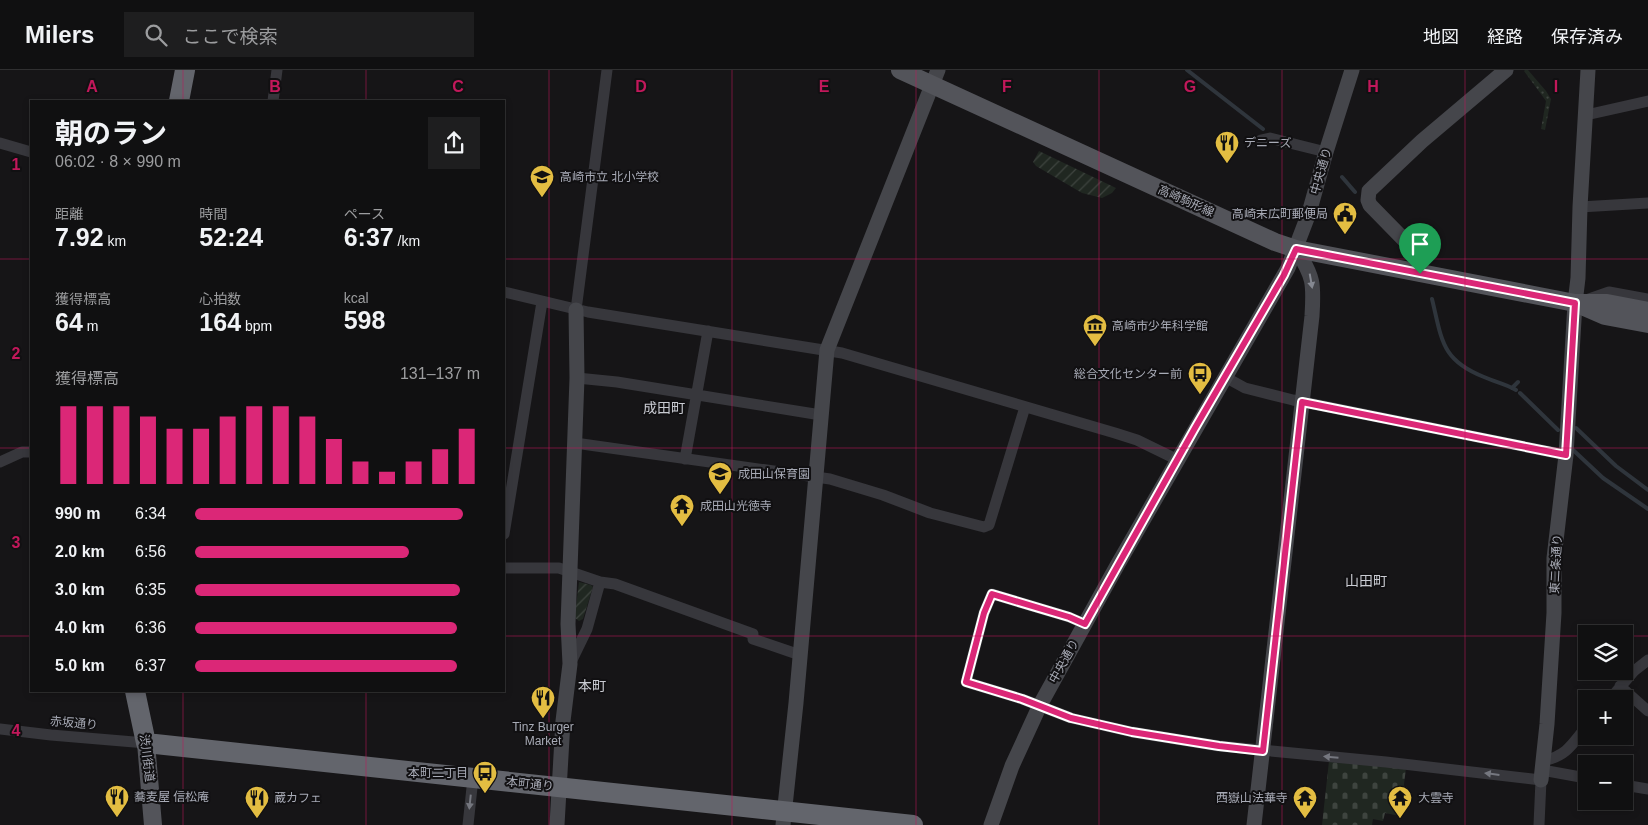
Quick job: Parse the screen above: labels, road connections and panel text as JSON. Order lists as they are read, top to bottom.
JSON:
{
  "streets": {
    "highway": ["渋川街道", "本町通り"],
    "main road": ["高崎駒形線"],
    "street": ["中央通り", "東二条通り", "赤坂通り"]
  },
  "crossings": [
    ["中央通り", "高崎駒形線"],
    ["高崎駒形線", "東二条通り"],
    ["赤坂通り", "渋川街道"],
    ["赤坂通り", "本町通り"],
    ["渋川街道", "本町通り"]
  ],
  "districts": ["成田町", "山田町", "本町"],
  "places": {
    "restaurant": [
      "デニーズ",
      "Tinz Burger Market",
      "蕎麦屋 信松庵",
      "蔵カフェ"
    ],
    "school or university": ["高崎市立 北小学校", "成田山保育園"],
    "public building": ["高崎末広町郵便局"],
    "museum": ["高崎市少年科学館"],
    "bus stop": ["総合文化センター前", "本町二丁目"],
    "temple": ["成田山光徳寺", "西嶽山法華寺", "大雲寺"]
  },
  "page": {
    "header": "Milers",
    "search": "ここで検索",
    "nav": ["地図", "経路", "保存済み"],
    "heading": ["朝のラン", "06:02 · 8 × 990 m"],
    "stats": [
      ["距離", "7.92 km"],
      ["時間", "52:24"],
      ["ペース", "6:37 /km"],
      ["獲得標高", "64 m"],
      ["心拍数", "164 bpm"],
      ["kcal", "598"]
    ],
    "chart": ["獲得標高", "131–137 m"],
    "list": [
      {
        "name": "990 m",
        "note": "6:34"
      },
      {
        "name": "2.0 km",
        "note": "6:56"
      },
      {
        "name": "3.0 km",
        "note": "6:35"
      },
      {
        "name": "4.0 km",
        "note": "6:36"
      },
      {
        "name": "5.0 km",
        "note": "6:37"
      }
    ],
    "map_buttons": ["+", "−"]
  },
  "grid": {
    "columns": [
      "A",
      "B",
      "C",
      "D",
      "E",
      "F",
      "G",
      "H",
      "I"
    ],
    "rows": [
      "1",
      "2",
      "3",
      "4"
    ]
  }
}
